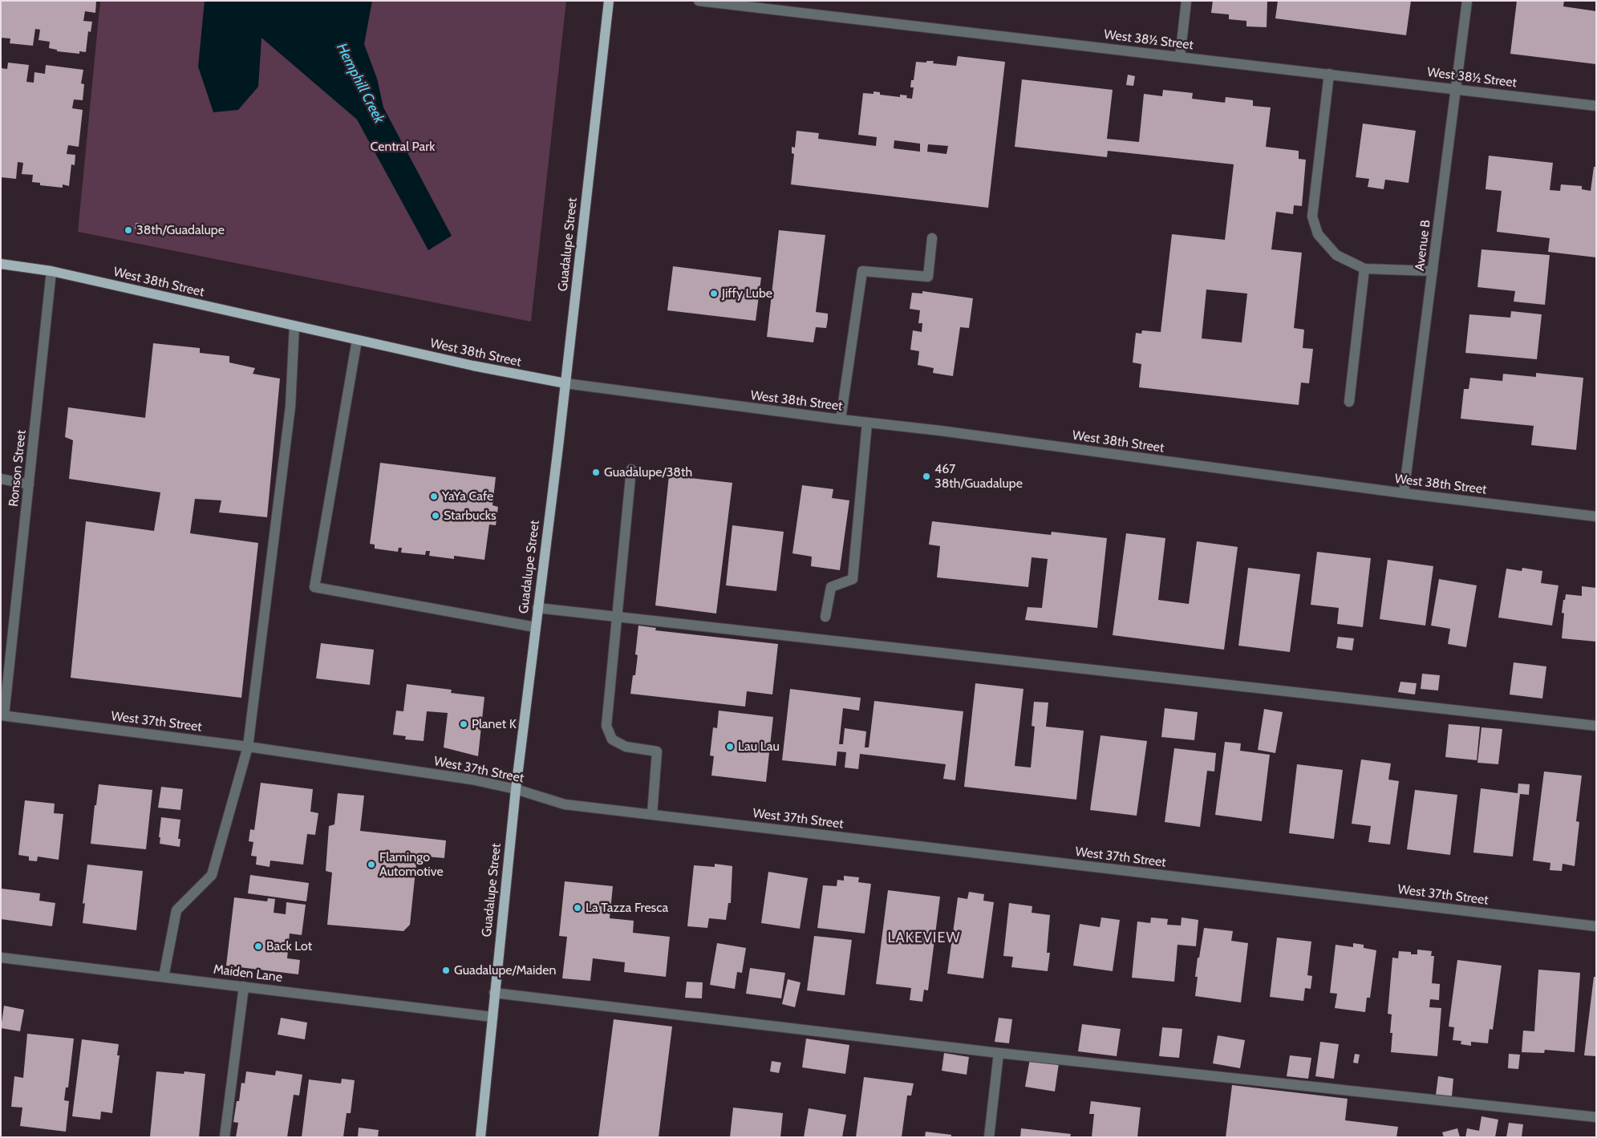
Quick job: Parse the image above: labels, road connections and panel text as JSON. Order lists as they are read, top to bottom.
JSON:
{
  "streets": {
    "main road": ["Guadalupe Street", "West 38th Street"],
    "street": [
      "West 38½ Street",
      "Avenue B",
      "Ronson Street",
      "West 37th Street",
      "Maiden Lane"
    ]
  },
  "crossings": [
    ["West 38½ Street", "Avenue B"],
    ["Guadalupe Street", "West 38th Street"],
    ["Guadalupe Street", "West 37th Street"],
    ["Guadalupe Street", "Maiden Lane"],
    ["Avenue B", "West 38th Street"],
    ["West 38th Street", "Ronson Street"],
    ["Ronson Street", "West 37th Street"]
  ],
  "districts": ["LAKEVIEW"],
  "water": ["Hemphill Creek"],
  "parks": ["Central Park"],
  "places": [
    "38th/Guadalupe",
    "Jiffy Lube",
    "Guadalupe/38th",
    "467 38th/Guadalupe",
    "YaYa Cafe",
    "Starbucks",
    "Planet K",
    "Lau Lau",
    "Flamingo Automotive",
    "La Tazza Fresca",
    "Back Lot",
    "Guadalupe/Maiden"
  ]
}
